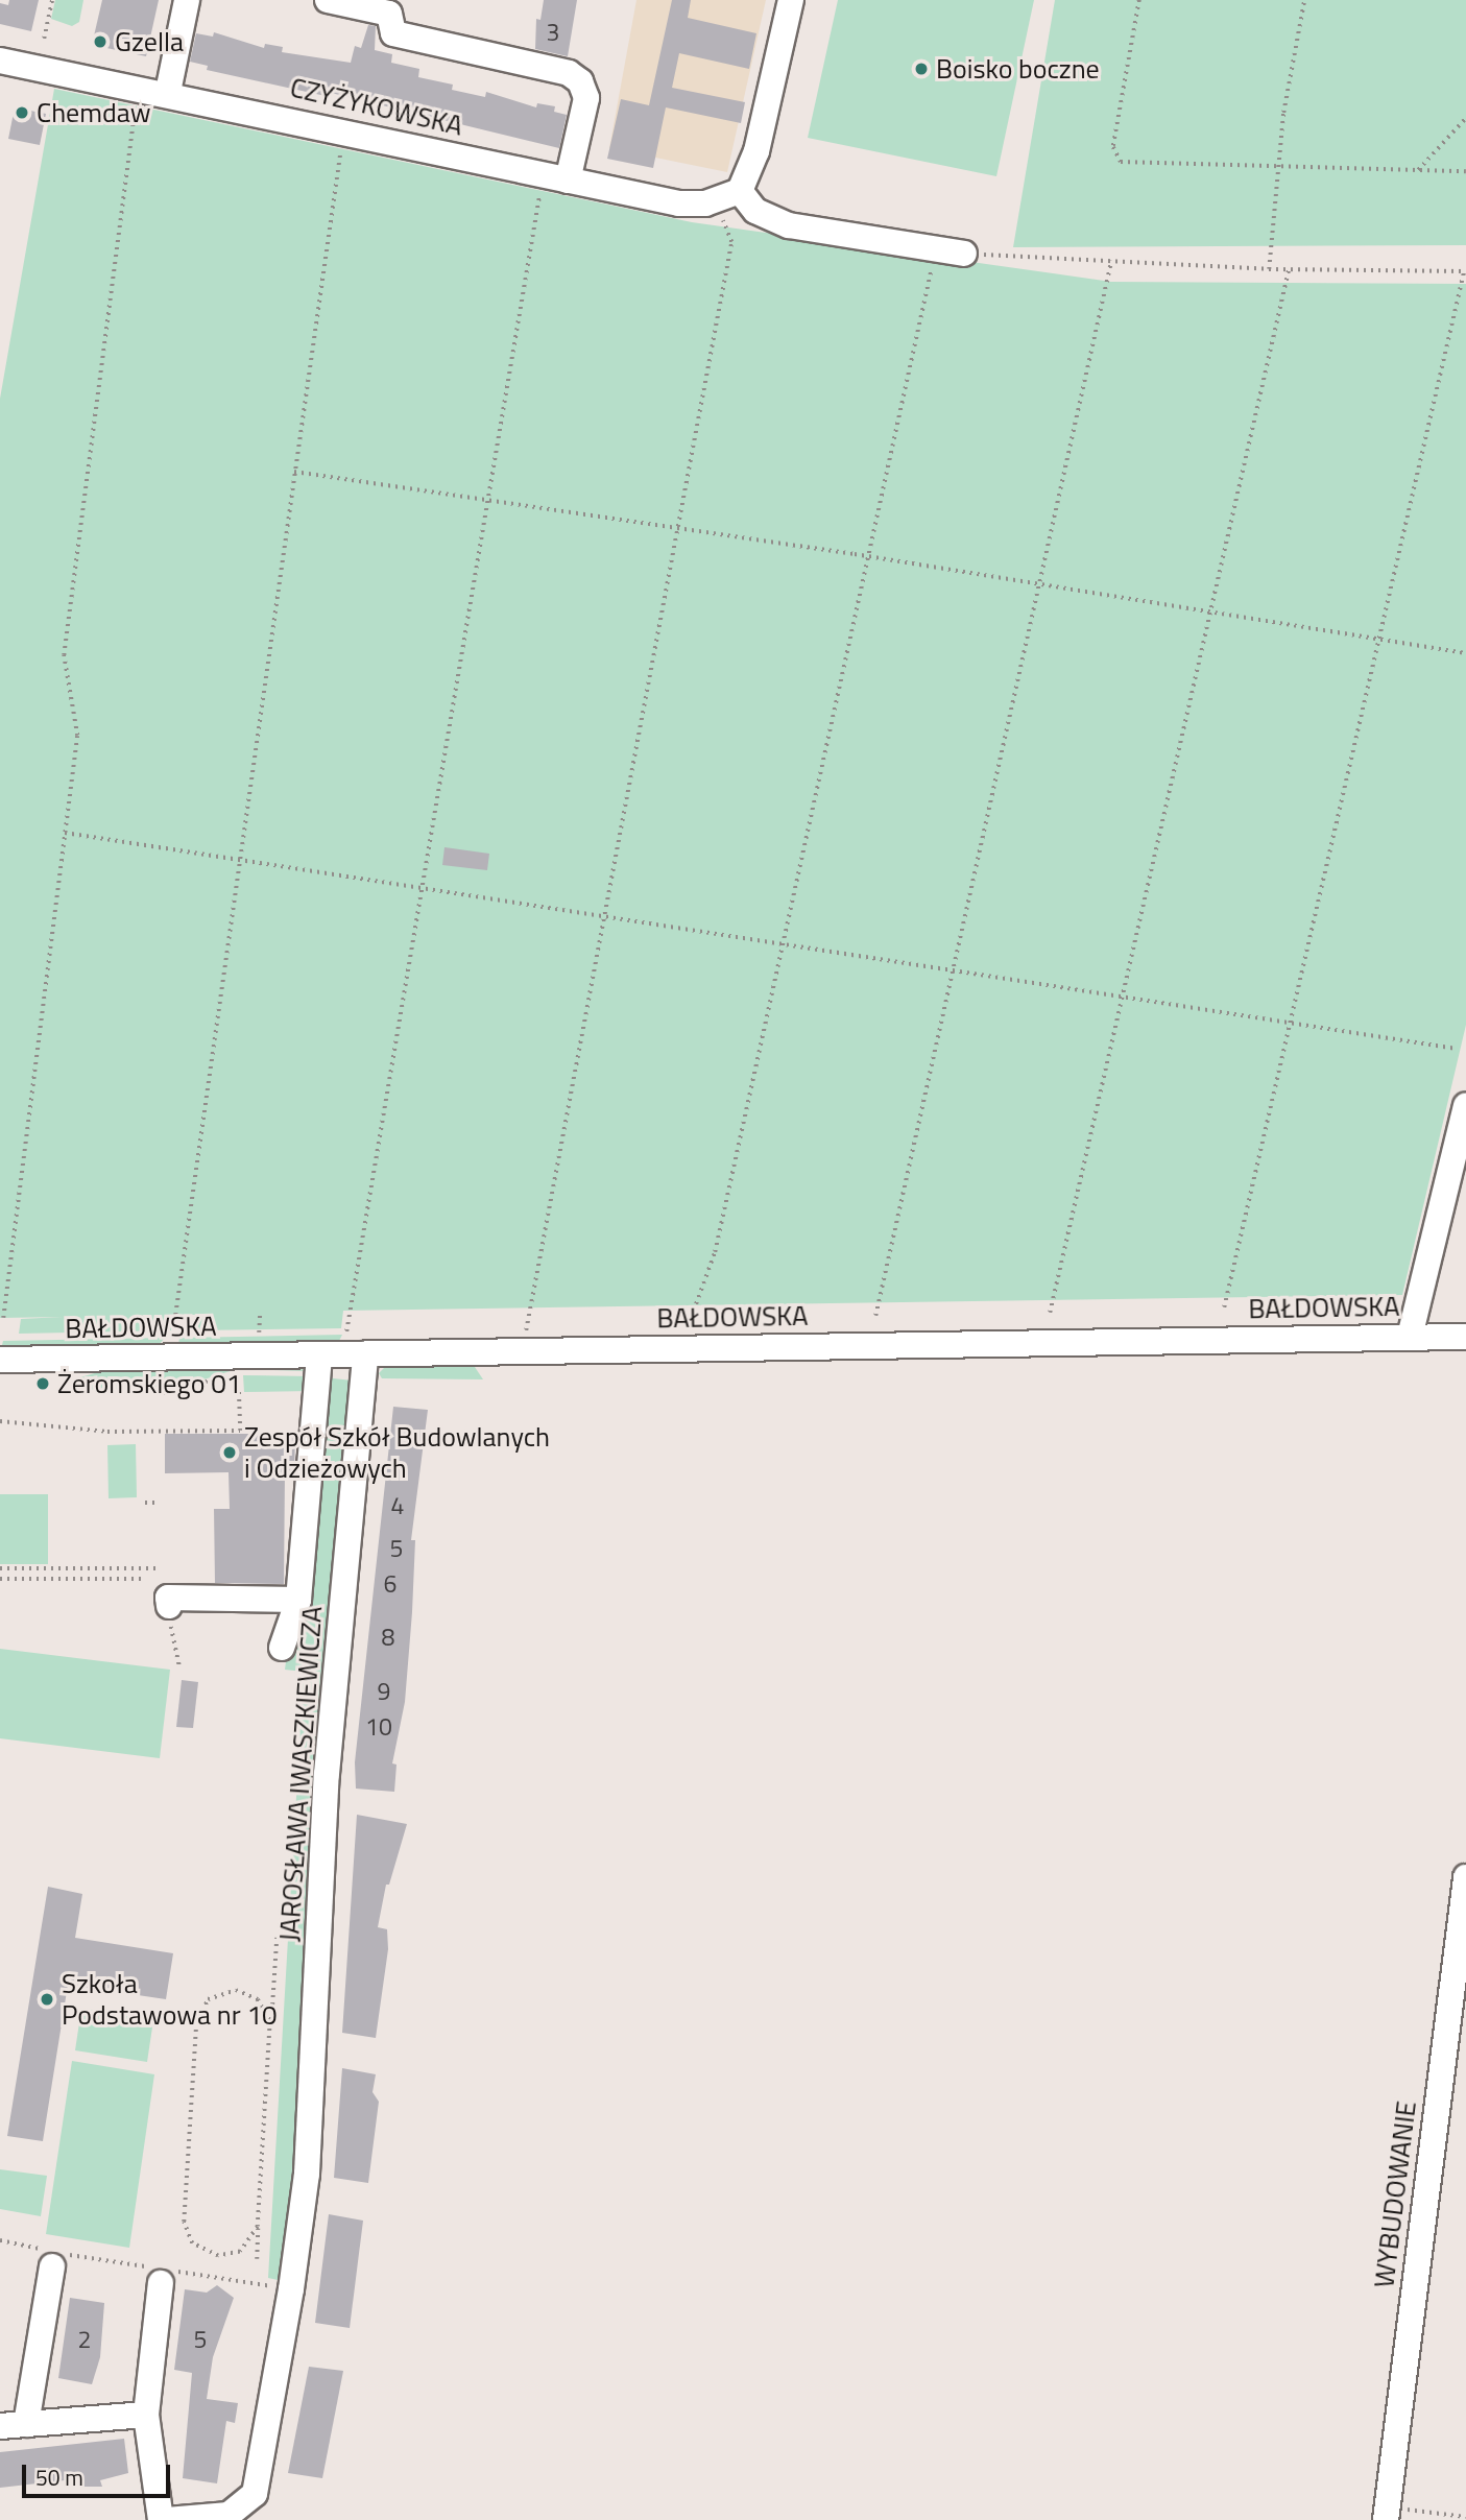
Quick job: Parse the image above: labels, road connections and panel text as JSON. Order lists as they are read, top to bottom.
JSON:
{
  "streets": {
    "street": [
      "CZYŻYKOWSKA",
      "BAŁDOWSKA",
      "JAROSŁAWA IWASZKIEWICZA",
      "WYBUDOWANIE"
    ]
  },
  "crossings": [
    ["BAŁDOWSKA", "JAROSŁAWA IWASZKIEWICZA"]
  ],
  "places": [
    "Gzella",
    "Boisko boczne",
    "Chemdaw",
    "Żeromskiego 01",
    "Zespół Szkół Budowlanych i Odzieżowych",
    "Szkoła Podstawowa nr 10"
  ],
  "house_numbers": [
    "3",
    "4",
    "5",
    "6",
    "8",
    "9",
    "10",
    "2",
    "5"
  ],
  "scale_bar": "50 m"
}
